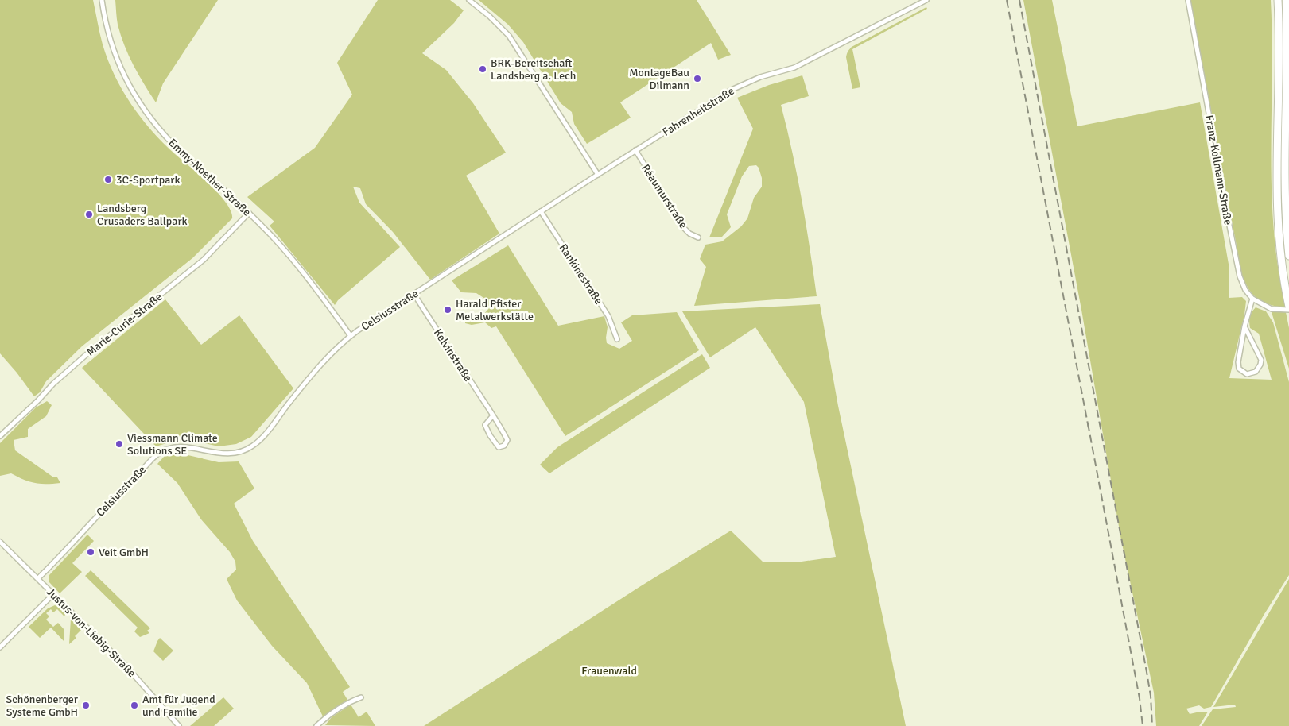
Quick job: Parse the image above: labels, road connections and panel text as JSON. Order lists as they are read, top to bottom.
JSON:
{
  "streets": {
    "street": [
      "Fahrenheitstraße",
      "Franz-Kollmann-Straße",
      "Emmy-Noether-Straße",
      "Réaumurstraße",
      "Rankinestraße",
      "Celsiusstraße",
      "Marie-Curie-Straße",
      "Kelvinstraße",
      "Justus-von-Liebig-Straße"
    ]
  },
  "crossings": [
    ["Fahrenheitstraße", "Réaumurstraße"],
    ["Fahrenheitstraße", "Celsiusstraße"],
    ["Emmy-Noether-Straße", "Celsiusstraße"],
    ["Emmy-Noether-Straße", "Marie-Curie-Straße"],
    ["Rankinestraße", "Celsiusstraße"],
    ["Celsiusstraße", "Kelvinstraße"],
    ["Celsiusstraße", "Justus-von-Liebig-Straße"]
  ],
  "parks": ["Frauenwald"],
  "places": [
    "BRK-Bereitschaft Landsberg a. Lech",
    "MontageBau Dilmann",
    "3C-Sportpark",
    "Landsberg Crusaders Ballpark",
    "Harald Pfister Metalwerkstätte",
    "Viessmann Climate Solutions SE",
    "Veit GmbH",
    "Schönenberger Systeme GmbH",
    "Amt für Jugend und Familie"
  ]
}
